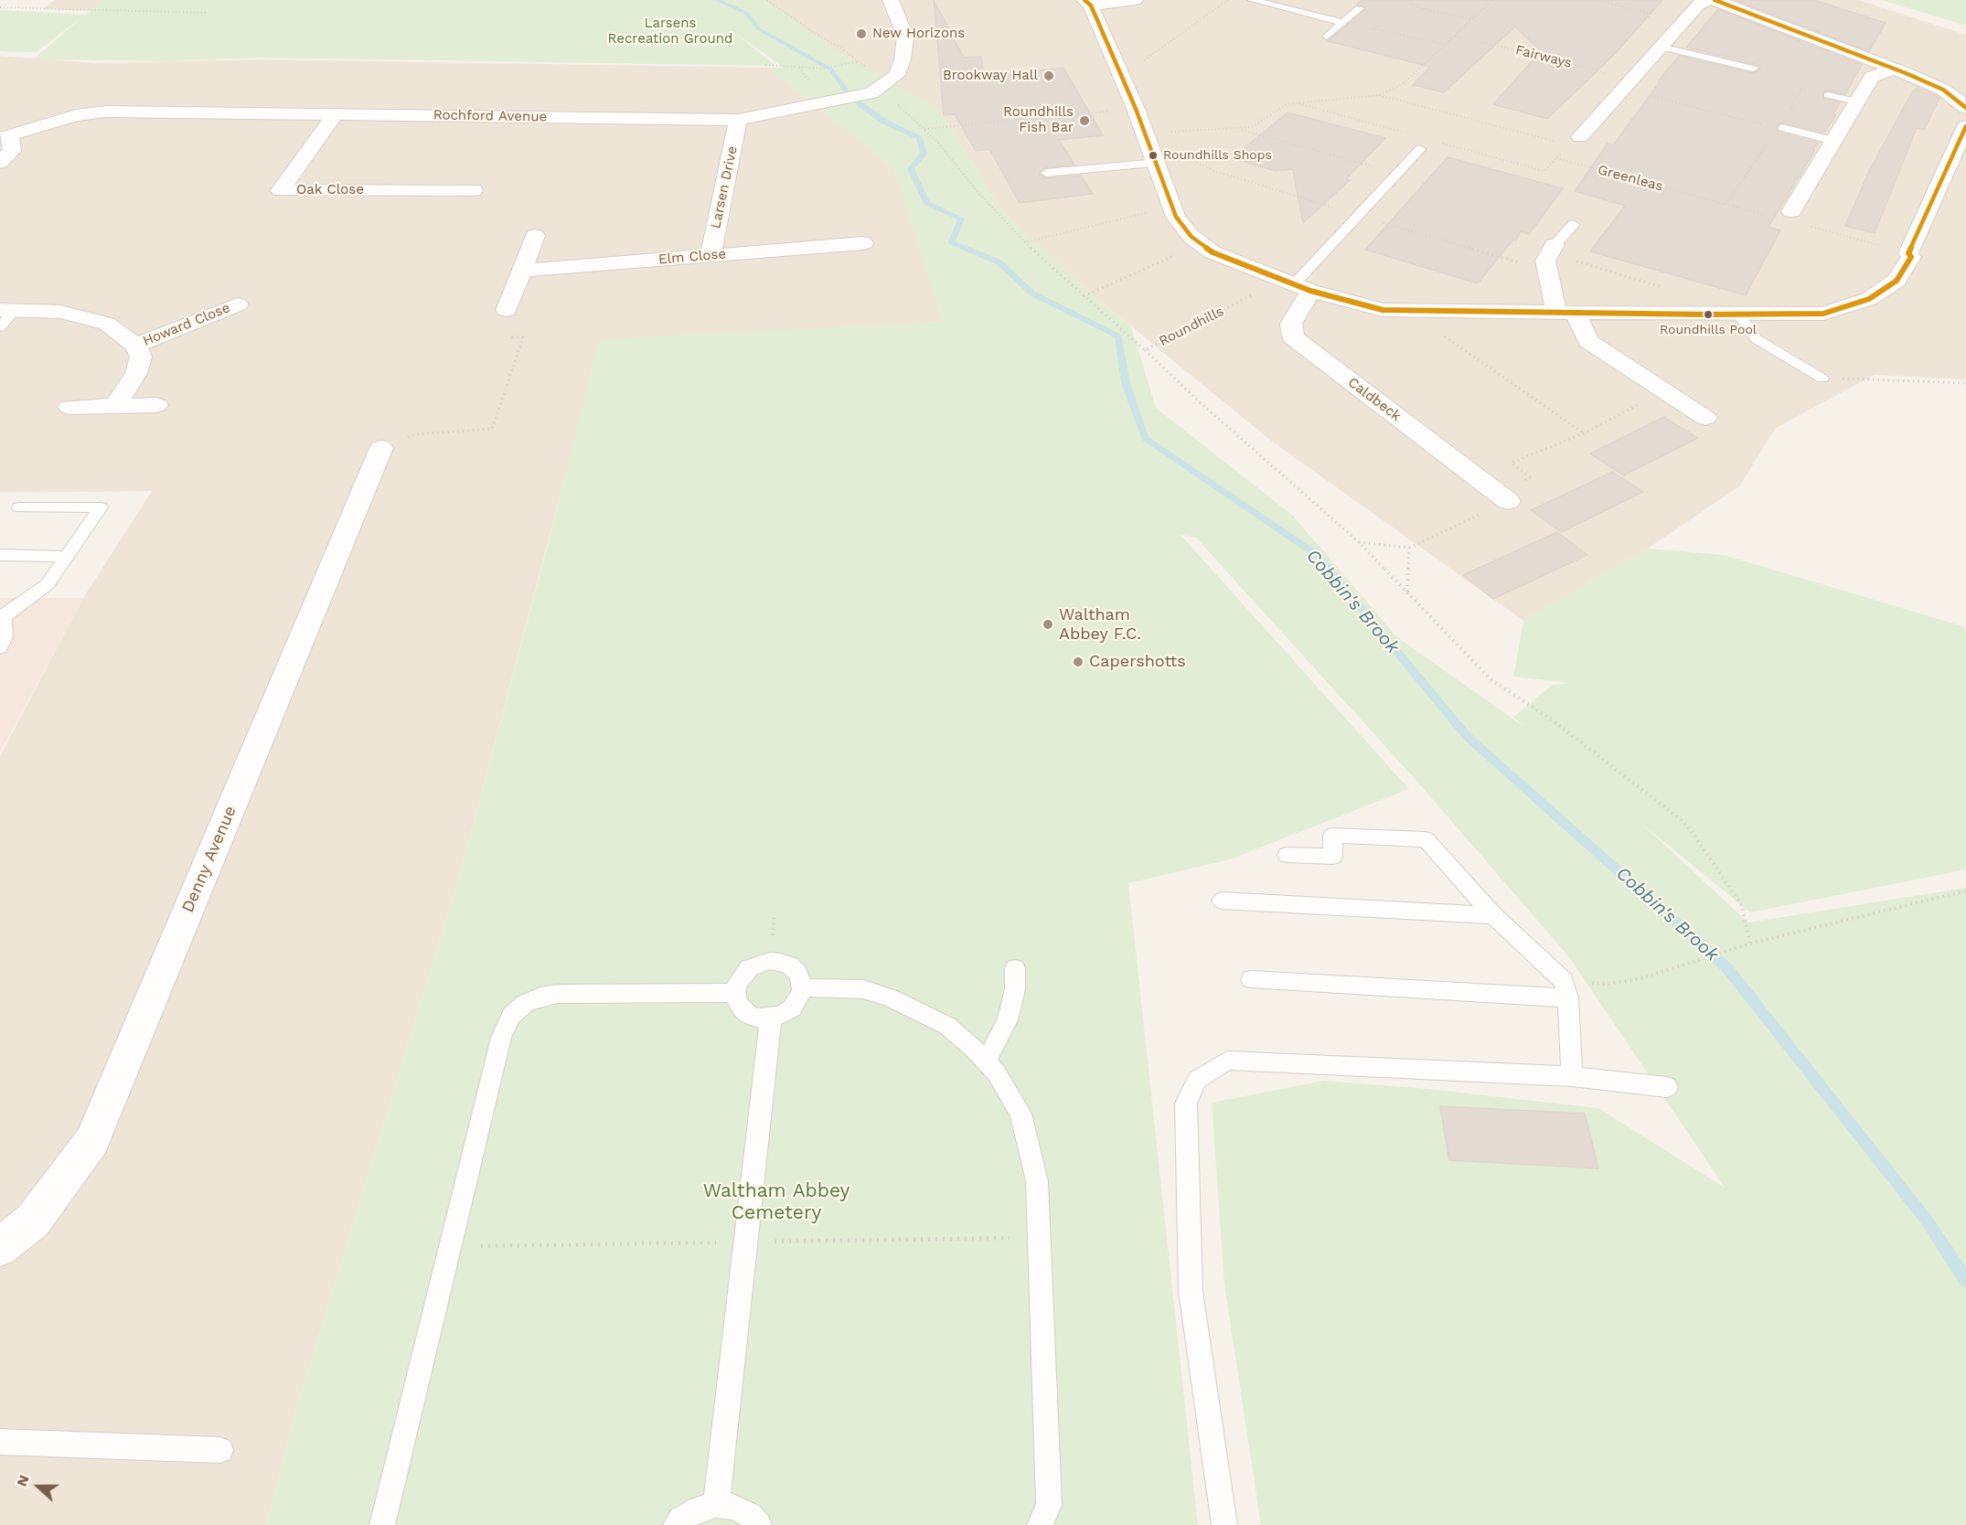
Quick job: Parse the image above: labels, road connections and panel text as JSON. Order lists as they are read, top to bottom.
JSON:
{
  "streets": {
    "street": [
      "Rochford Avenue",
      "Larsen Drive",
      "Oak Close",
      "Elm Close",
      "Howard Close",
      "Caldbeck",
      "Denny Avenue"
    ],
    "path": ["Fairways", "Greenleas", "Roundhills"]
  },
  "crossings": [
    ["Rochford Avenue", "Larsen Drive"],
    ["Rochford Avenue", "Oak Close"],
    ["Rochford Avenue", "Roundhills"],
    ["Larsen Drive", "Elm Close"],
    ["Roundhills", "Caldbeck"]
  ],
  "water": ["Cobbin's Brook"],
  "parks": ["Larsens Recreation Ground", "Waltham Abbey Cemetery"],
  "places": [
    "New Horizons",
    "Brookway Hall",
    "Roundhills Fish Bar",
    "Roundhills Shops",
    "Roundhills Pool",
    "Waltham Abbey F.C.",
    "Capershotts"
  ],
  "north": "left"
}
